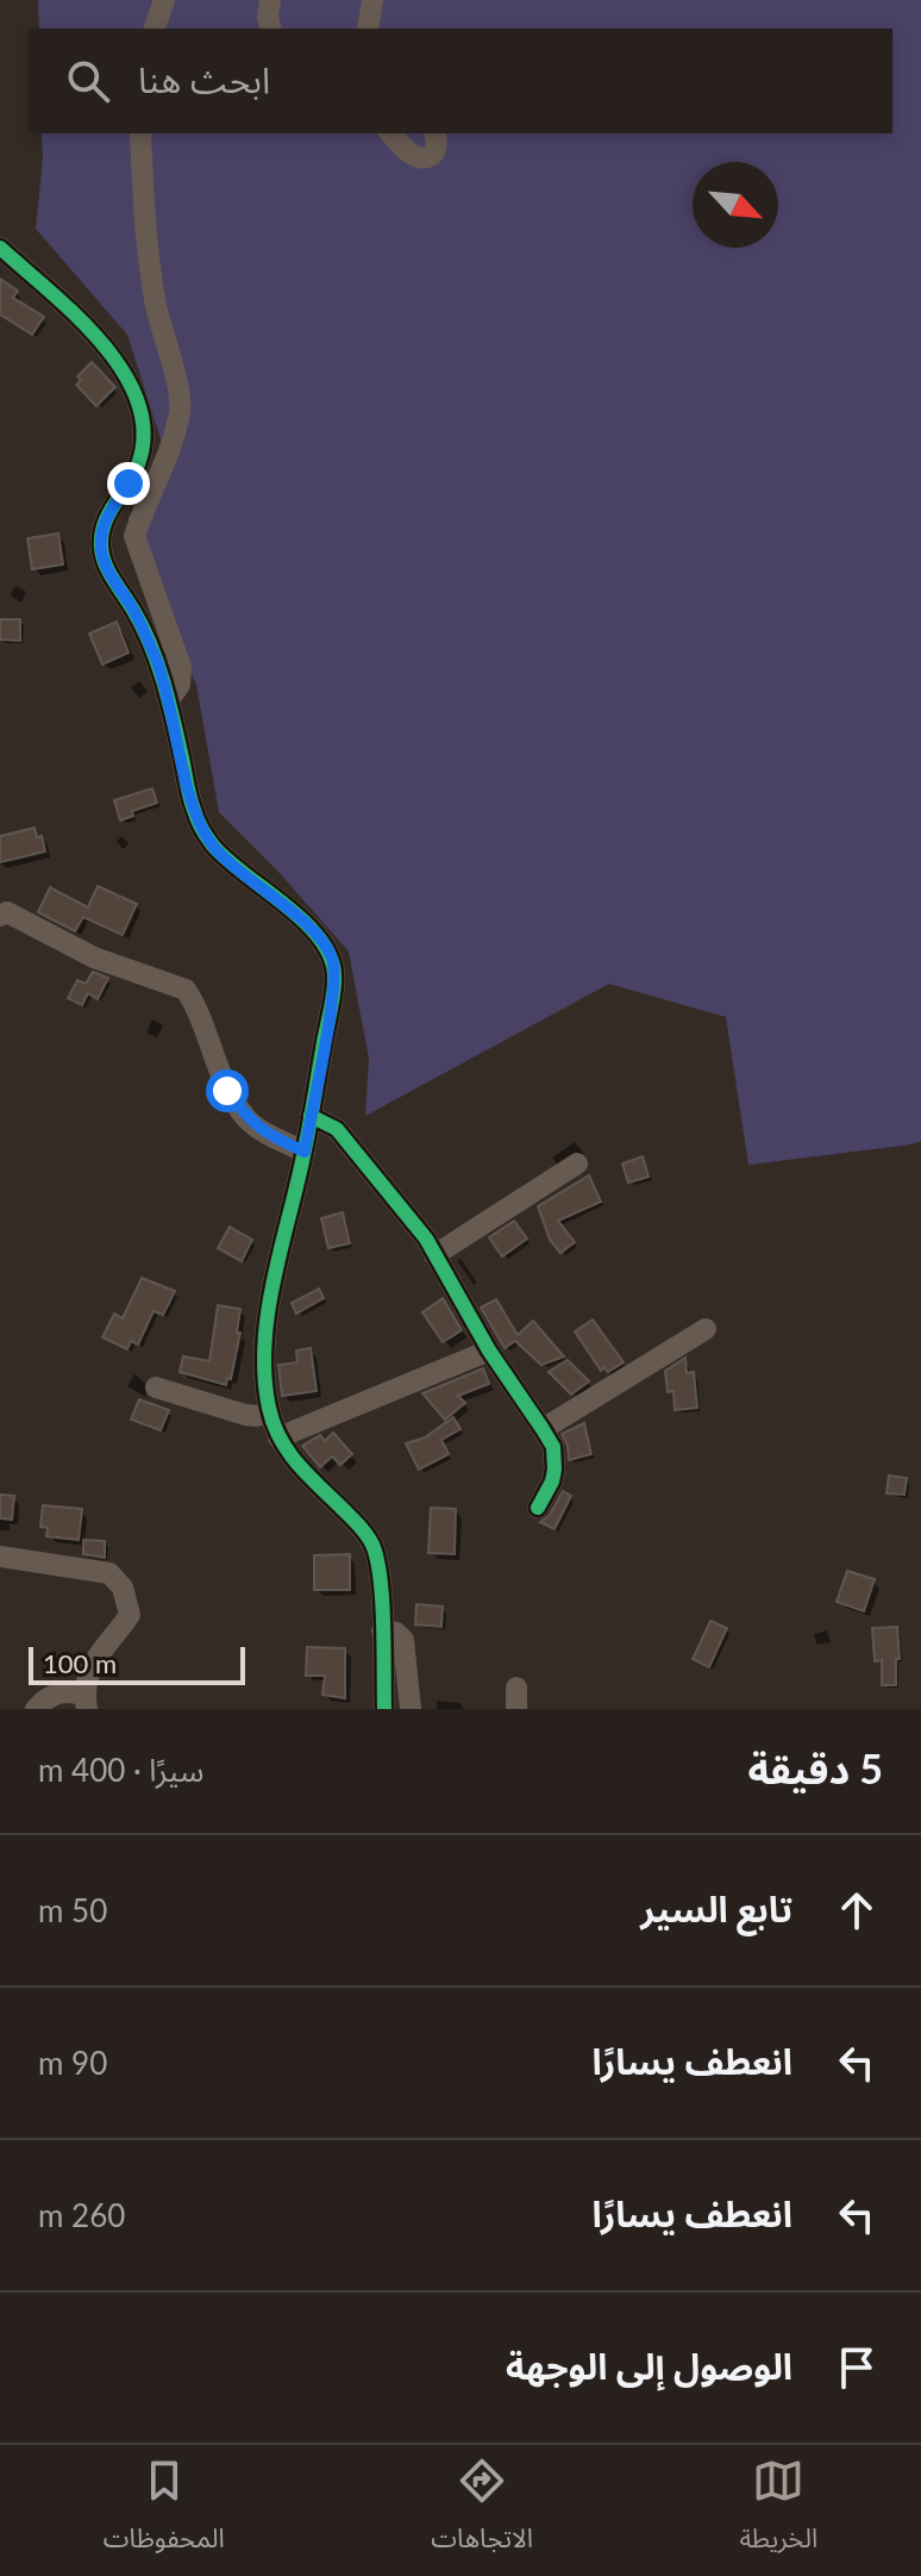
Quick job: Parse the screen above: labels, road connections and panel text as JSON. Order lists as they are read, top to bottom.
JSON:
{
  "scale_bar": "100 m",
  "north": "bottom right",
  "page": {
    "search": "ابحث هنا",
    "scale": "100 m",
    "heading": ["5 دقيقة", "سيرًا · 400 m"],
    "list": [
      ["تابع السير", "50 m"],
      ["انعطف يسارًا", "90 m"],
      ["انعطف يسارًا", "260 m"],
      "الوصول إلى الوجهة"
    ],
    "nav": ["الخريطة", "الاتجاهات", "المحفوظات"]
  }
}
